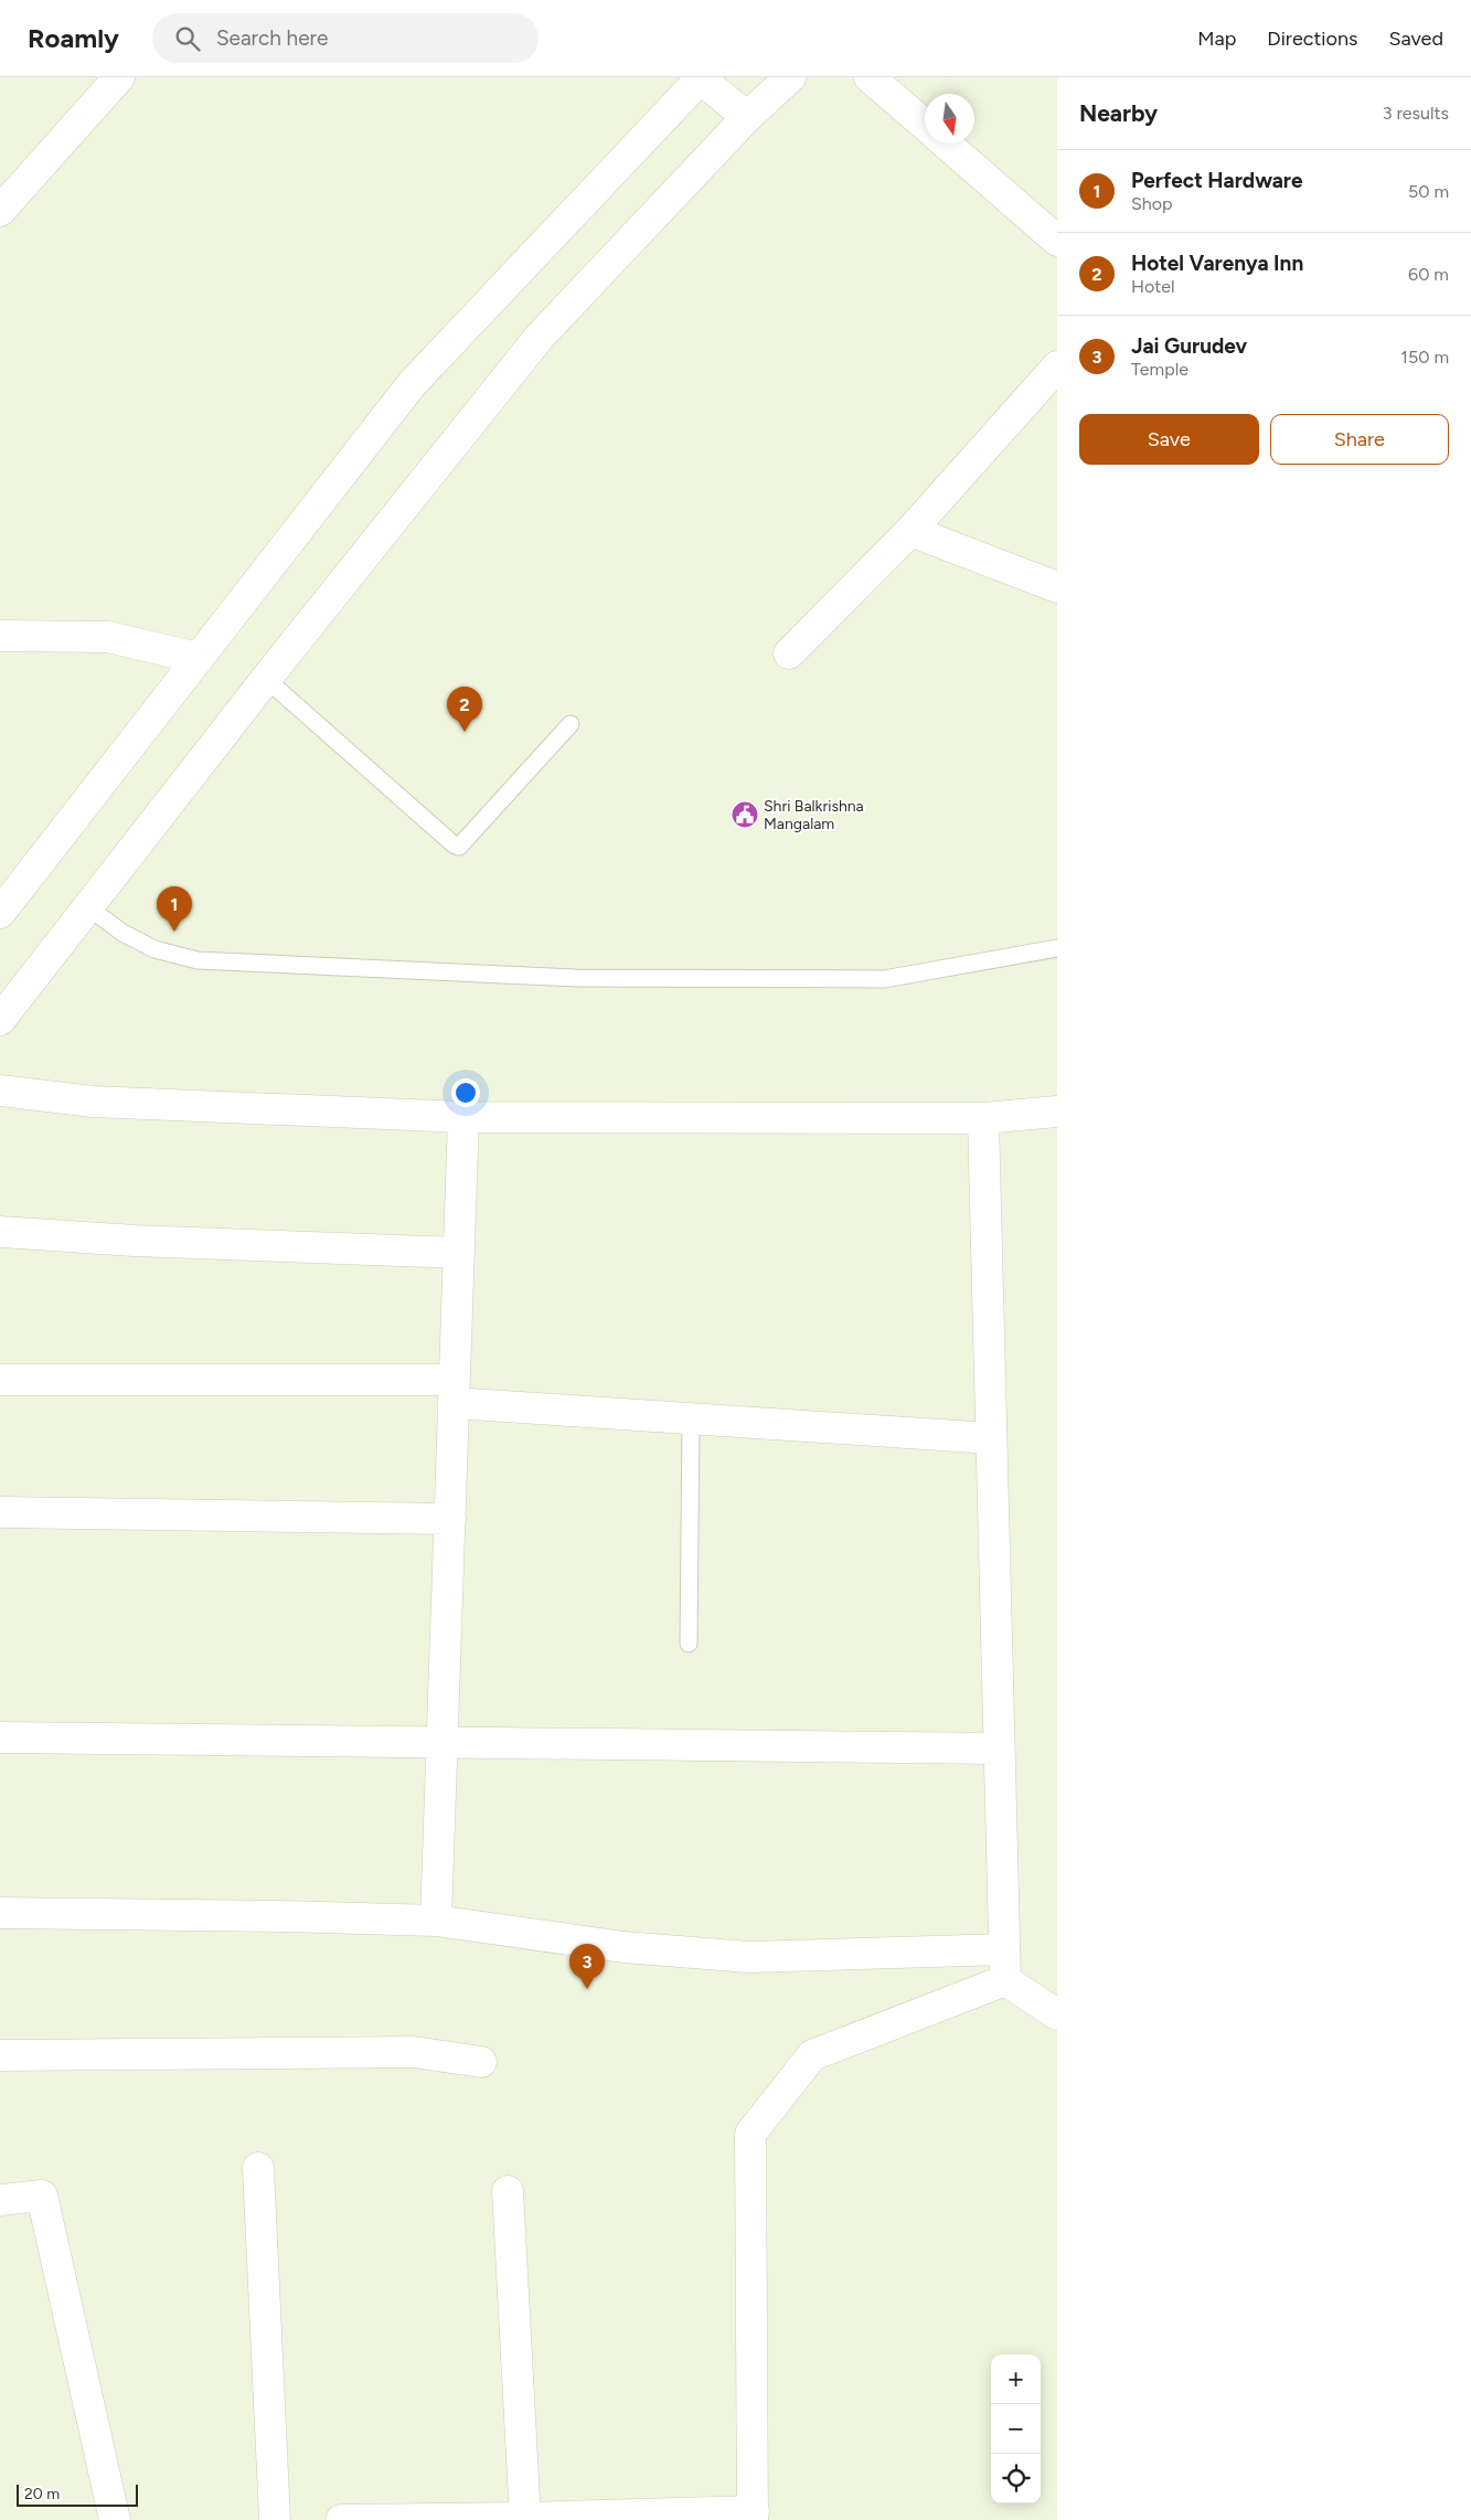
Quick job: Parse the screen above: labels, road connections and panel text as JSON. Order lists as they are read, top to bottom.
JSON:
{
  "places": {
    "public building": ["Shri Balkrishna Mangalam"]
  },
  "scale_bar": "20 m",
  "north": "bottom",
  "page": {
    "header": "Roamly",
    "search": "Search here",
    "nav": ["Map", "Directions", "Saved"],
    "heading": ["Nearby", "3 results"],
    "list": [
      {
        "mark": "1",
        "name": "Perfect Hardware",
        "note": "Shop",
        "value": "50 m"
      },
      {
        "mark": "2",
        "name": "Hotel Varenya Inn",
        "note": "Hotel",
        "value": "60 m"
      },
      {
        "mark": "3",
        "name": "Jai Gurudev",
        "note": "Temple",
        "value": "150 m"
      }
    ],
    "buttons": ["Save", "Share"],
    "pins": ["2", "1", "3"],
    "map_buttons": ["+", "−"],
    "scale": "20 m"
  }
}
